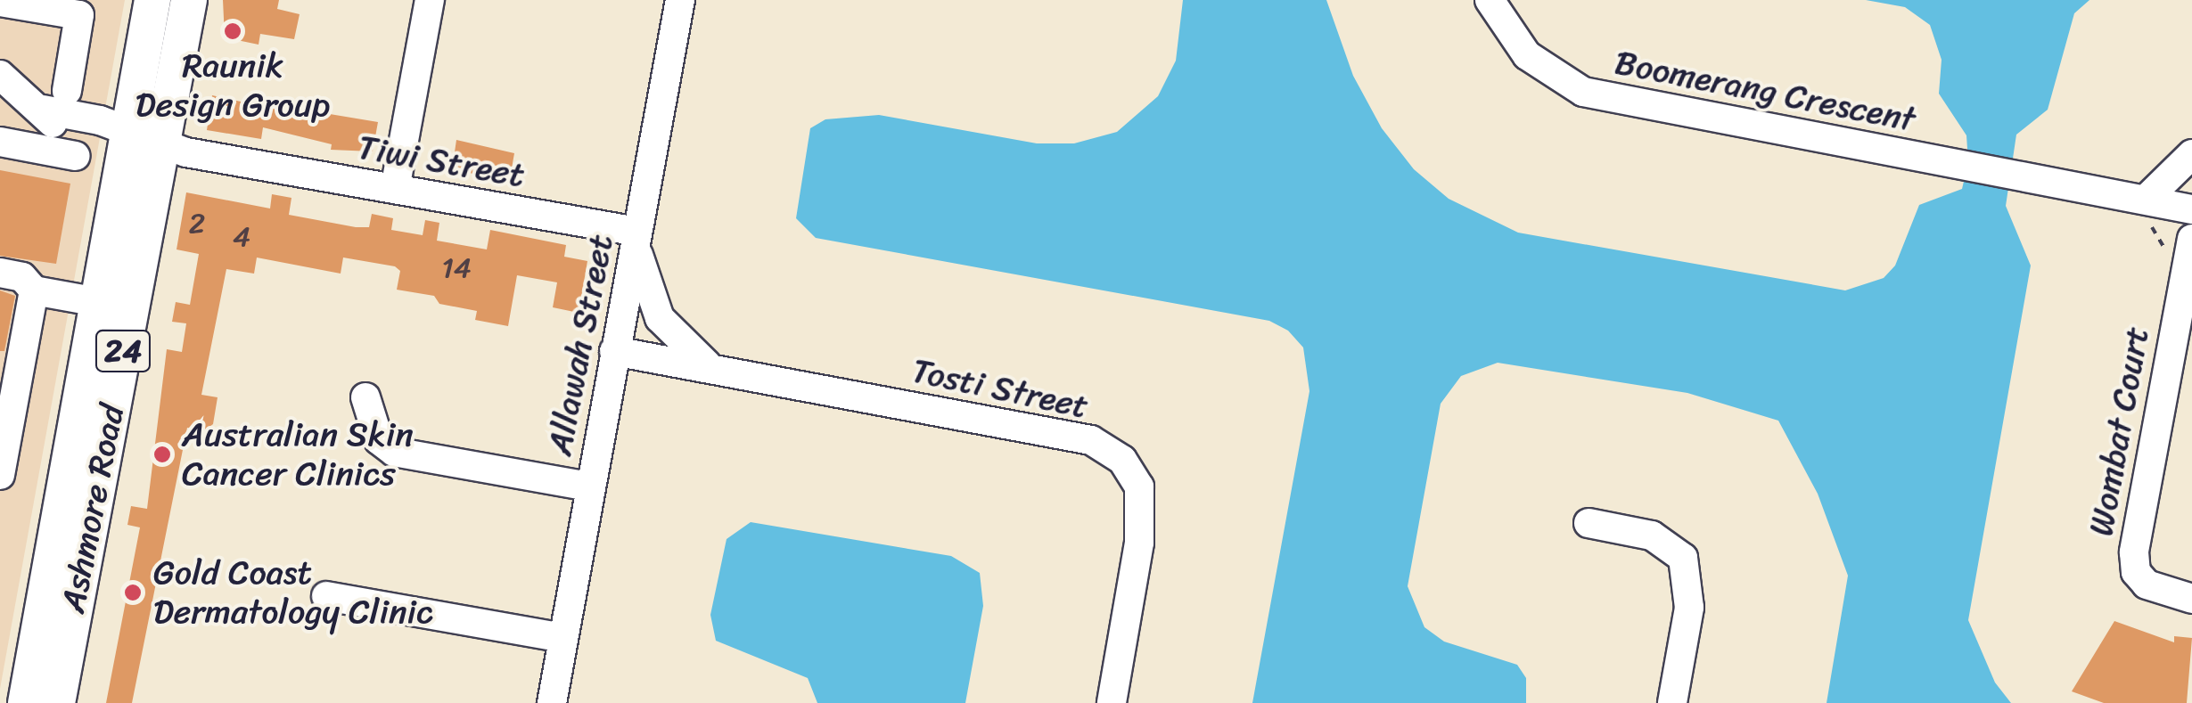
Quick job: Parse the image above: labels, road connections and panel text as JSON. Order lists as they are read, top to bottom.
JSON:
{
  "streets": {
    "main road": ["24", "Ashmore Road"],
    "street": [
      "Boomerang Crescent",
      "Tiwi Street",
      "Allawah Street",
      "Tosti Street",
      "Wombat Court"
    ]
  },
  "crossings": [
    ["Tiwi Street", "Allawah Street"],
    ["Tiwi Street", "Ashmore Road"],
    ["Allawah Street", "Tosti Street"]
  ],
  "places": ["Raunik Design Group", "Australian Skin Cancer Clinics", "Gold Coast Dermatology Clinic"],
  "house_numbers": ["2", "4", "14"]
}
